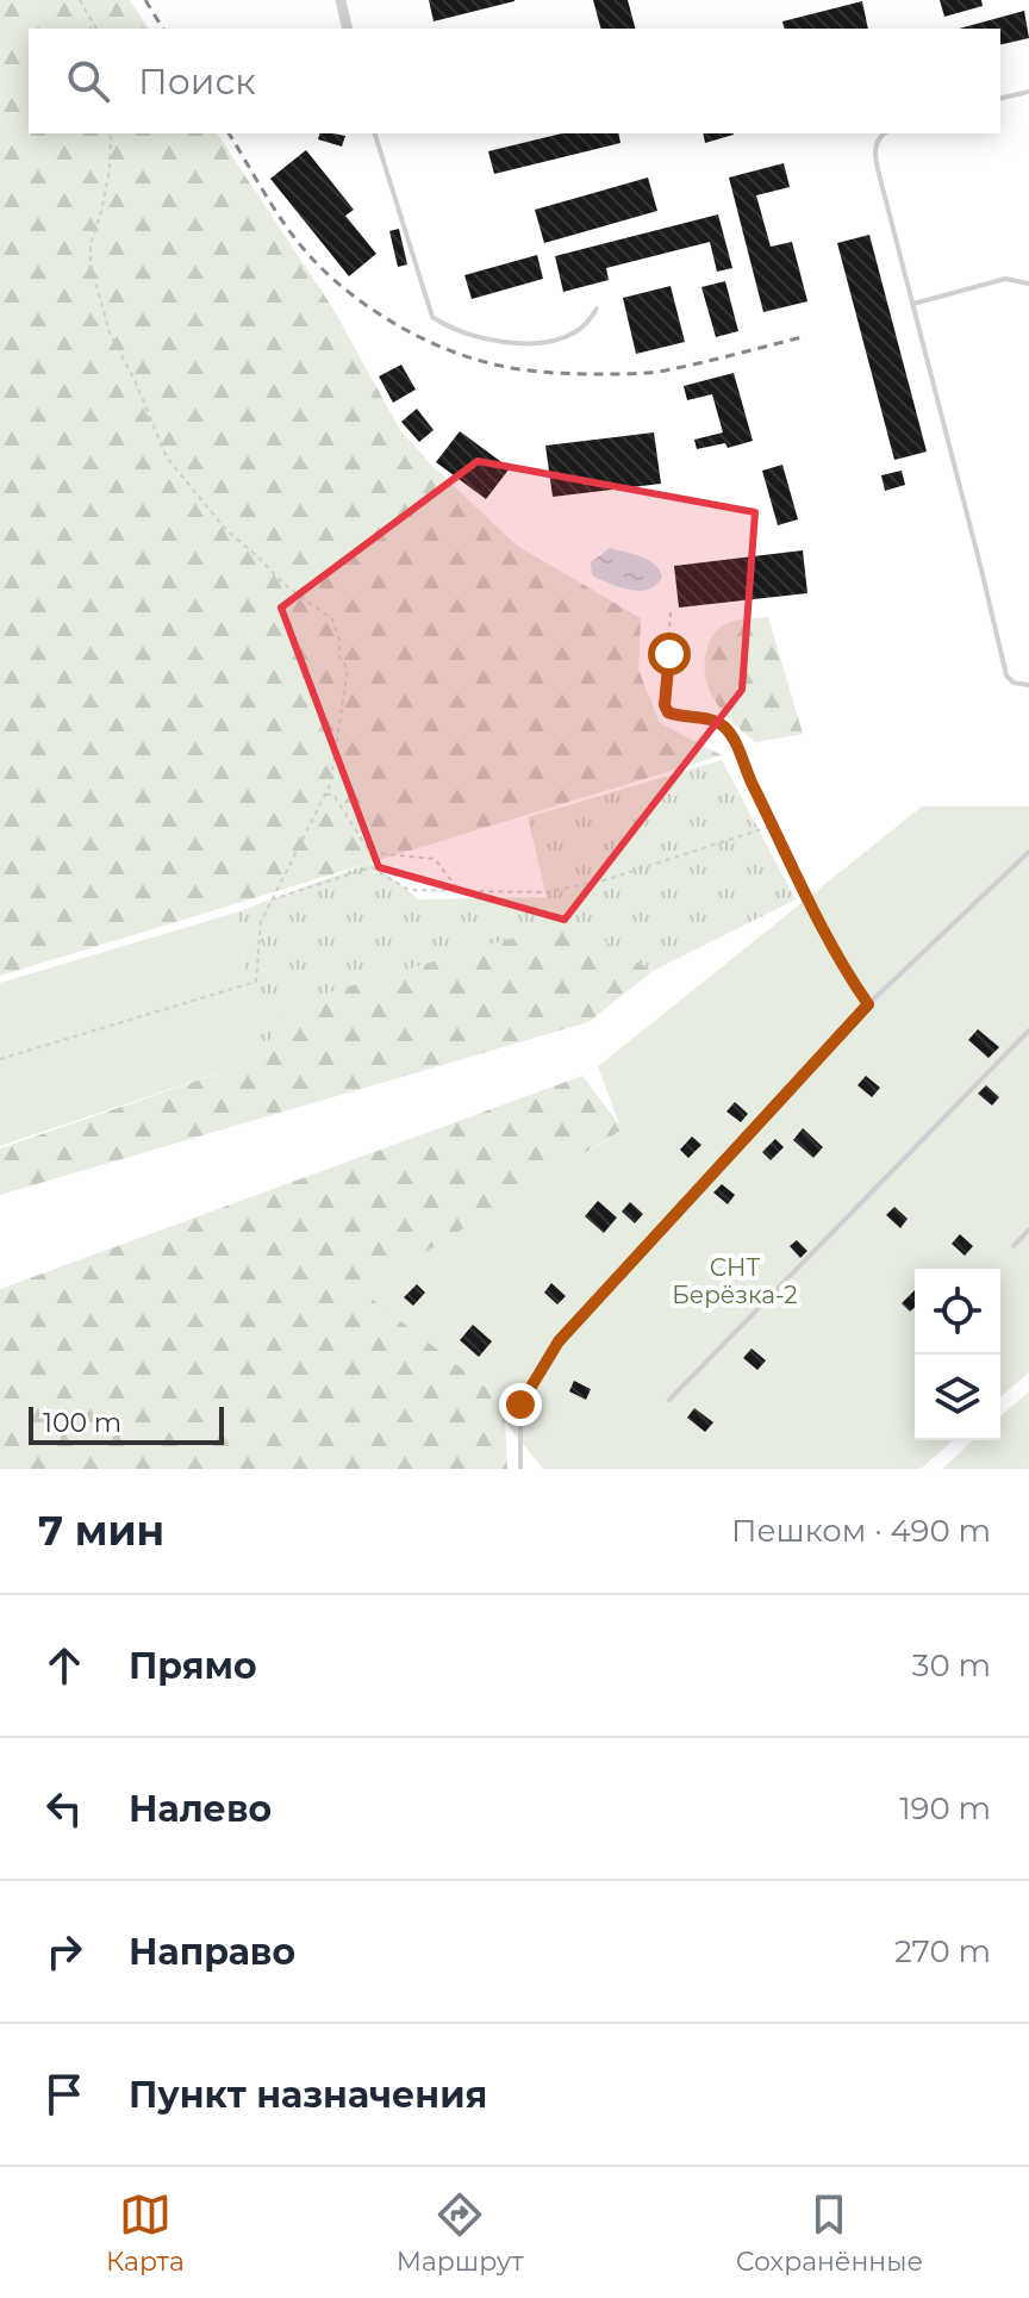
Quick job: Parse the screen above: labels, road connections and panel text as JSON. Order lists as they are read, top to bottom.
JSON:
{
  "parks": ["СНТ Берёзка-2"],
  "scale_bar": "100 m",
  "page": {
    "search": "Поиск",
    "scale": "100 m",
    "heading": ["7 мин", "Пешком · 490 m"],
    "list": [
      ["Прямо", "30 m"],
      ["Налево", "190 m"],
      ["Направо", "270 m"],
      "Пункт назначения"
    ],
    "nav": ["Карта", "Маршрут", "Сохранённые"]
  }
}
